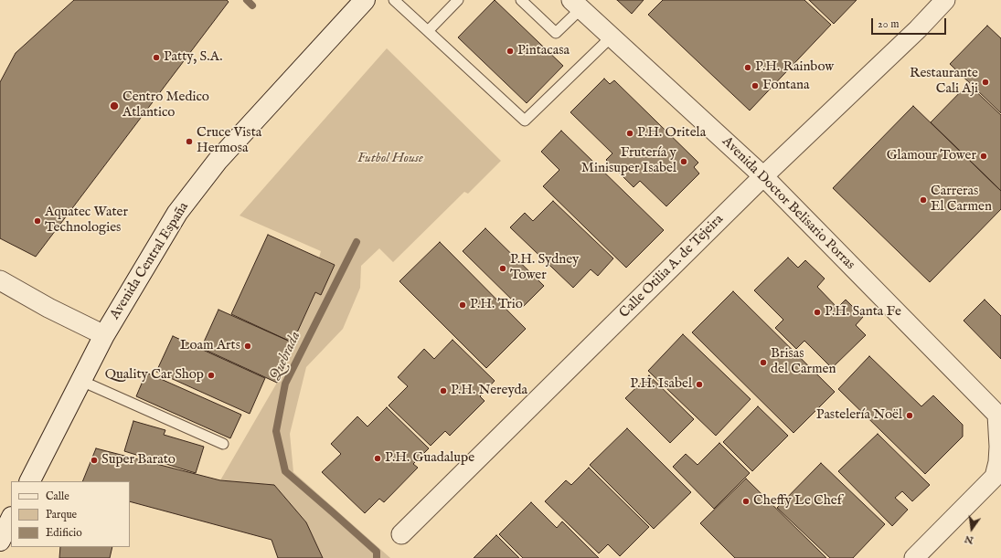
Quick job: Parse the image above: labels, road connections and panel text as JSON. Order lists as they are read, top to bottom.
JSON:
{
  "streets": {
    "main road": ["Avenida Central España"],
    "street": ["Avenida Doctor Belisario Porras", "Calle Otilia A. de Tejeira"]
  },
  "crossings": [
    ["Avenida Doctor Belisario Porras", "Calle Otilia A. de Tejeira"]
  ],
  "water": ["Quebrada"],
  "parks": ["Futbol House"],
  "places": [
    "Pintacasa",
    "Patty, S.A.",
    "P.H. Rainbow",
    "Restaurante Cali Aji",
    "Fontana",
    "Centro Medico Atlantico",
    "P.H. Oritela",
    "Cruce Vista Hermosa",
    "Glamour Tower",
    "Frutería y Minisuper Isabel",
    "Carreras El Carmen",
    "Aquatec Water Technologies",
    "P.H. Sydney Tower",
    "P.H. Trio",
    "P.H. Santa Fe",
    "Loam Arts",
    "Brisas del Carmen",
    "Quality Car Shop",
    "P.H. Isabel",
    "P.H. Nereyda",
    "Pastelería Noël",
    "P.H. Guadalupe",
    "Super Barato",
    "Cheffy Le Chef"
  ],
  "legend": ["Calle", "Parque", "Edificio"],
  "scale_bar": "20 m",
  "north": "bottom"
}
